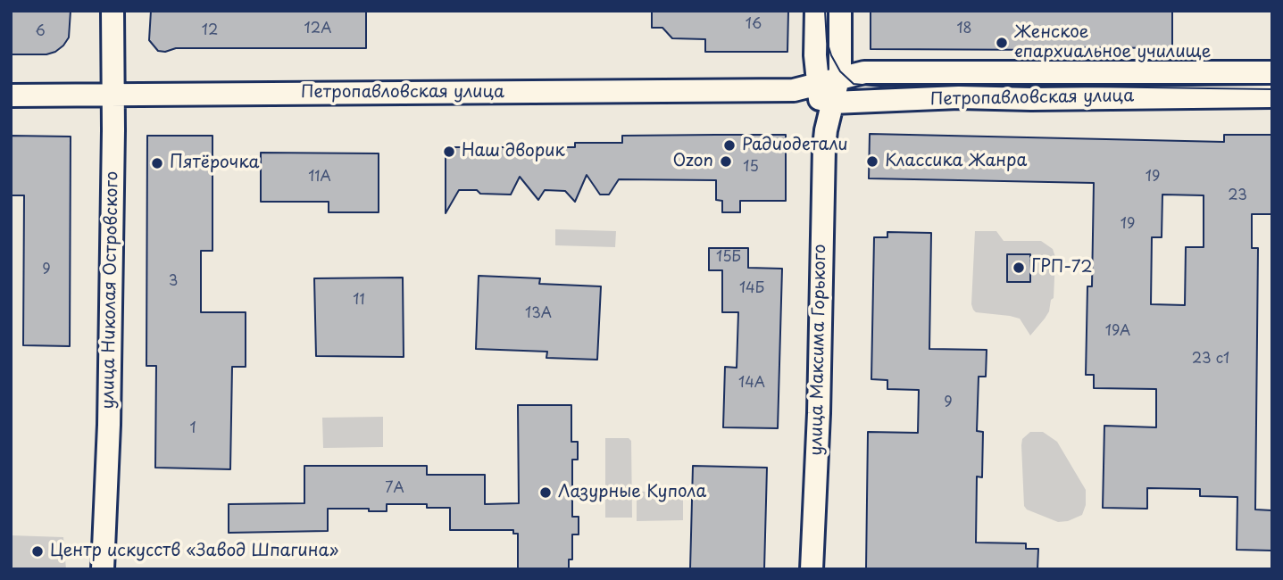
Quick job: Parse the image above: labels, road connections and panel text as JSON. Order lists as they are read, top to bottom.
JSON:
{
  "streets": {
    "street": ["Петропавловская улица", "улица Николая Островского", "улица Максима Горького"]
  },
  "crossings": [
    ["Петропавловская улица", "улица Николая Островского"],
    ["Петропавловская улица", "улица Максима Горького"]
  ],
  "places": [
    "Женское епархиальное училище",
    "Радиодетали",
    "Наш дворик",
    "Ozon",
    "Классика Жанра",
    "Пятёрочка",
    "ГРП-72",
    "Лазурные Купола",
    "Центр искусств «Завод Шпагина»"
  ],
  "house_numbers": [
    "16",
    "12А",
    "18",
    "12",
    "6",
    "15",
    "11А",
    "19",
    "23",
    "19",
    "15Б",
    "9",
    "3",
    "14Б",
    "11",
    "13А",
    "19А",
    "23 с1",
    "14А",
    "9",
    "1",
    "7А"
  ]
}
